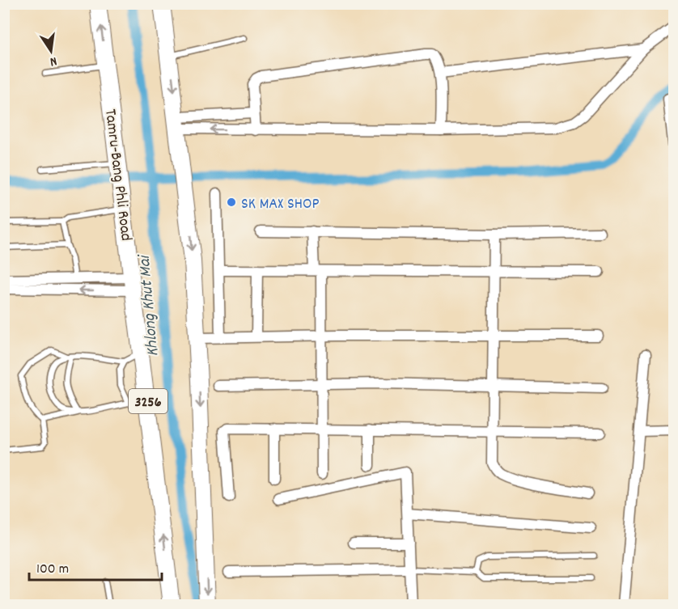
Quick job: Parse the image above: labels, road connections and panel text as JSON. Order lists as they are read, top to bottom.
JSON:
{
  "streets": {
    "main road": ["Tamru-Bang Phli Road", "3256"]
  },
  "water": ["Khlong Khut Mai"],
  "places": ["SK MAX SHOP"],
  "scale_bar": "100 m",
  "north": "bottom"
}
